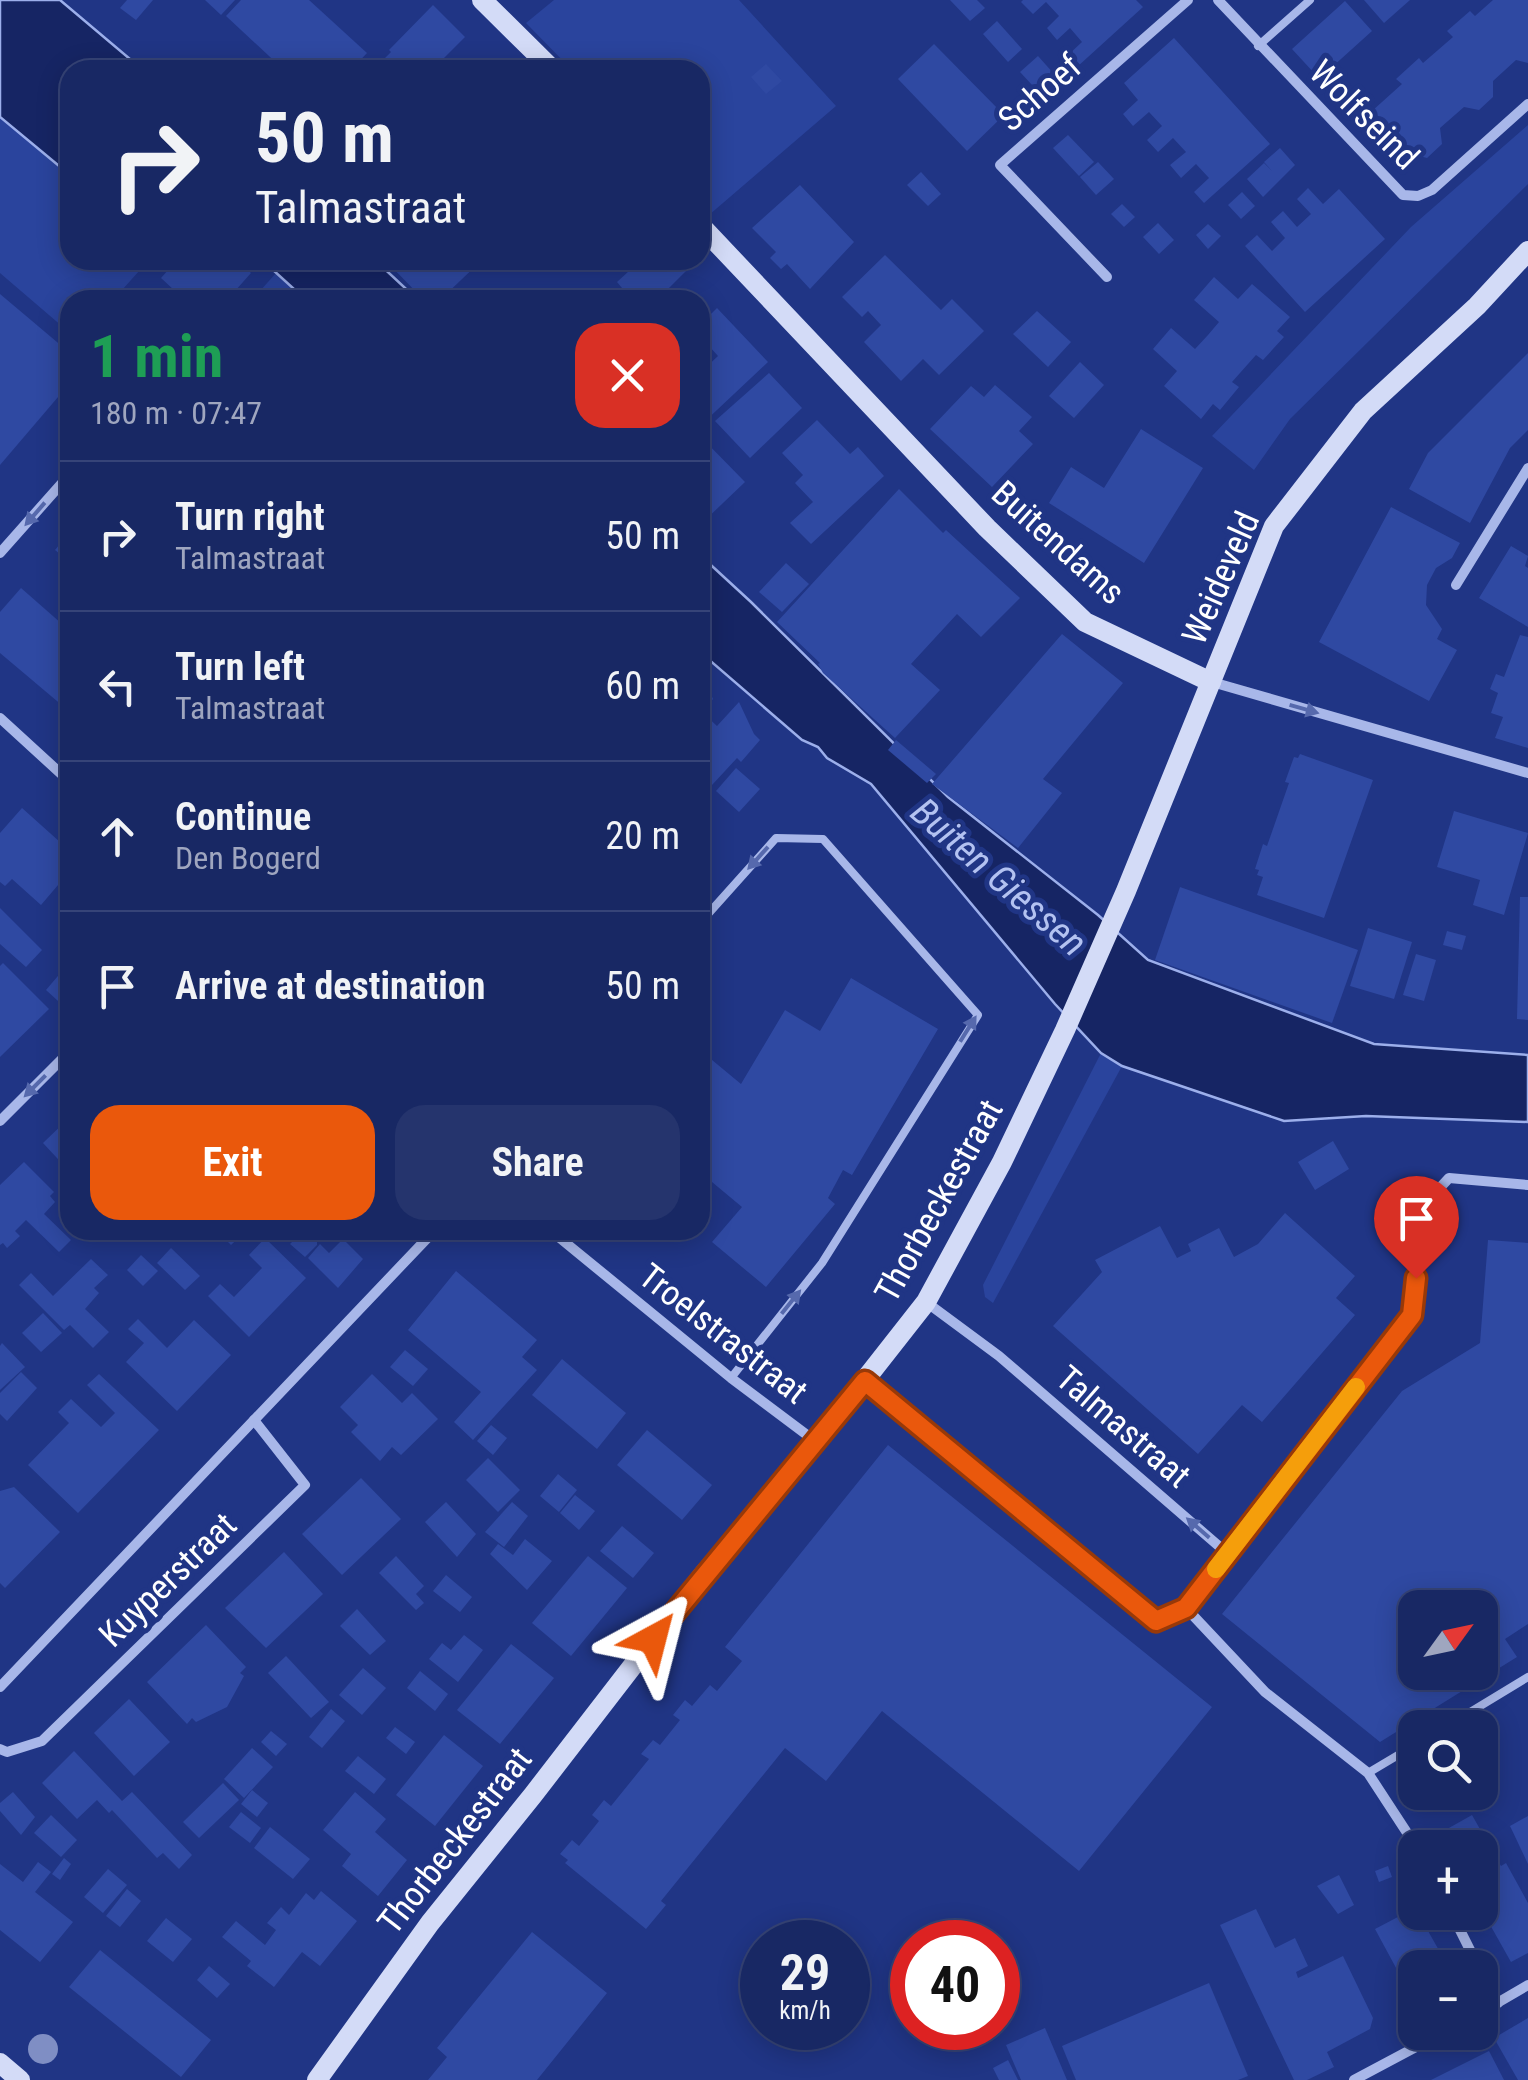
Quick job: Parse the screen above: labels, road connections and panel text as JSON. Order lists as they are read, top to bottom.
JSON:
{
  "streets": {
    "street": [
      "Schoef",
      "Wolfseind",
      "Buitendams",
      "Weideveld",
      "Thorbeckestraat",
      "Troelstrastraat",
      "Talmastraat",
      "Kuyperstraat"
    ]
  },
  "crossings": [
    ["Buitendams", "Weideveld"],
    ["Weideveld", "Thorbeckestraat"],
    ["Thorbeckestraat", "Troelstrastraat"],
    ["Thorbeckestraat", "Talmastraat"]
  ],
  "one_way": ["Talmastraat"],
  "water": ["Buiten Giessen"],
  "north": "top right",
  "page": {
    "turn": ["50 m", "Talmastraat"],
    "heading": ["1 min", "180 m · 07:47"],
    "list": [
      {
        "name": "Turn right",
        "note": "Talmastraat",
        "value": "50 m"
      },
      {
        "name": "Turn left",
        "note": "Talmastraat",
        "value": "60 m"
      },
      {
        "name": "Continue",
        "note": "Den Bogerd",
        "value": "20 m"
      },
      {
        "name": "Arrive at destination",
        "value": "50 m"
      }
    ],
    "buttons": ["Exit", "Share"],
    "map_buttons": ["+", "−"],
    "speed": "29 km/h",
    "limit": "40"
  }
}
